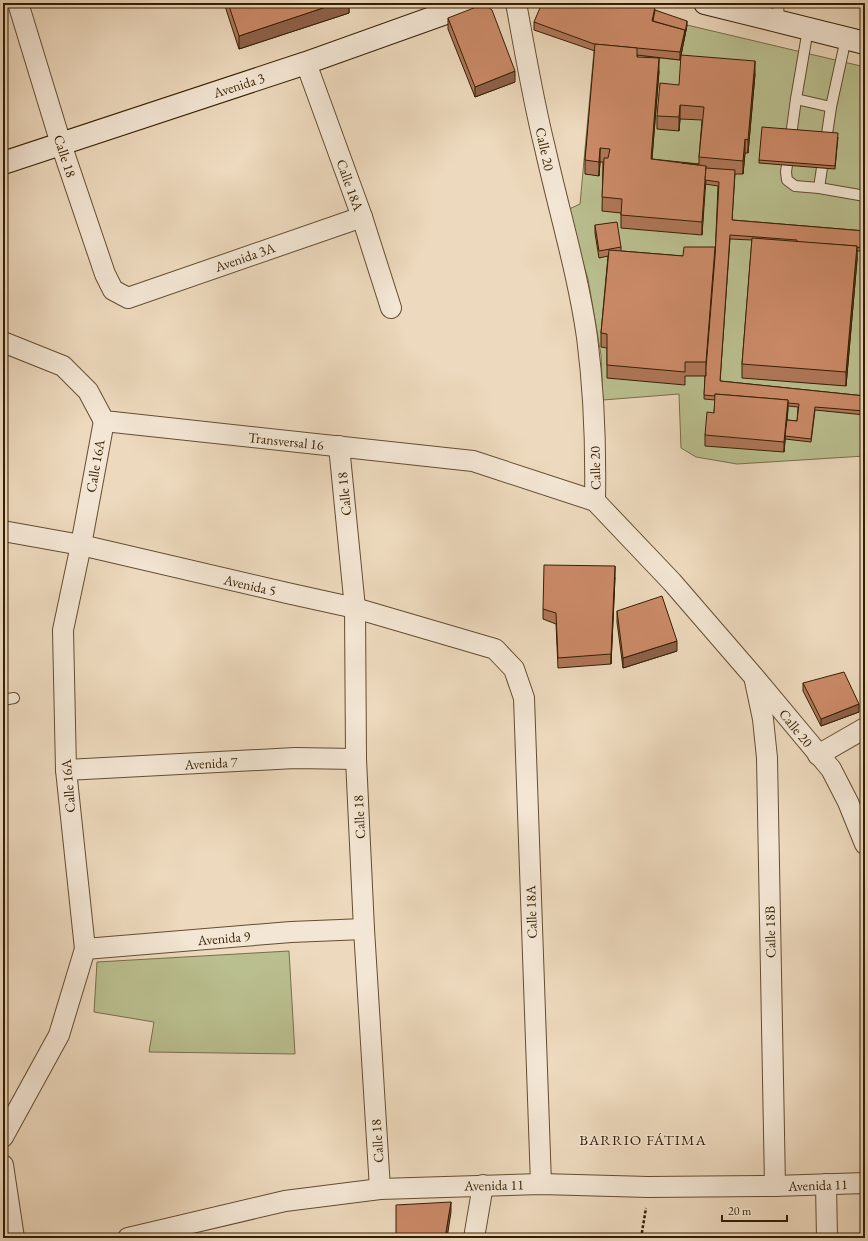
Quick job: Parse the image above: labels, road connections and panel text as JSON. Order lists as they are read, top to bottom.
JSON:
{
  "streets": {
    "street": [
      "Avenida 3",
      "Calle 20",
      "Calle 18",
      "Calle 18A",
      "Avenida 3A",
      "Transversal 16",
      "Calle 16A",
      "Avenida 5",
      "Avenida 7",
      "Calle 18B",
      "Avenida 9",
      "Avenida 11"
    ]
  },
  "crossings": [
    ["Avenida 3", "Calle 18"],
    ["Avenida 3", "Calle 18A"],
    ["Calle 20", "Transversal 16"],
    ["Calle 20", "Calle 18B"],
    ["Calle 18", "Avenida 3A"],
    ["Calle 18", "Transversal 16"],
    ["Calle 18", "Avenida 5"],
    ["Calle 18", "Avenida 7"],
    ["Calle 18", "Avenida 9"],
    ["Calle 18", "Avenida 11"],
    ["Calle 18A", "Avenida 3A"],
    ["Calle 18A", "Avenida 5"],
    ["Calle 18A", "Avenida 11"],
    ["Transversal 16", "Calle 16A"],
    ["Calle 16A", "Avenida 5"],
    ["Calle 16A", "Avenida 7"],
    ["Calle 16A", "Avenida 9"],
    ["Calle 18B", "Avenida 11"]
  ],
  "districts": ["BARRIO FÁTIMA"],
  "scale_bar": "20 m"
}
